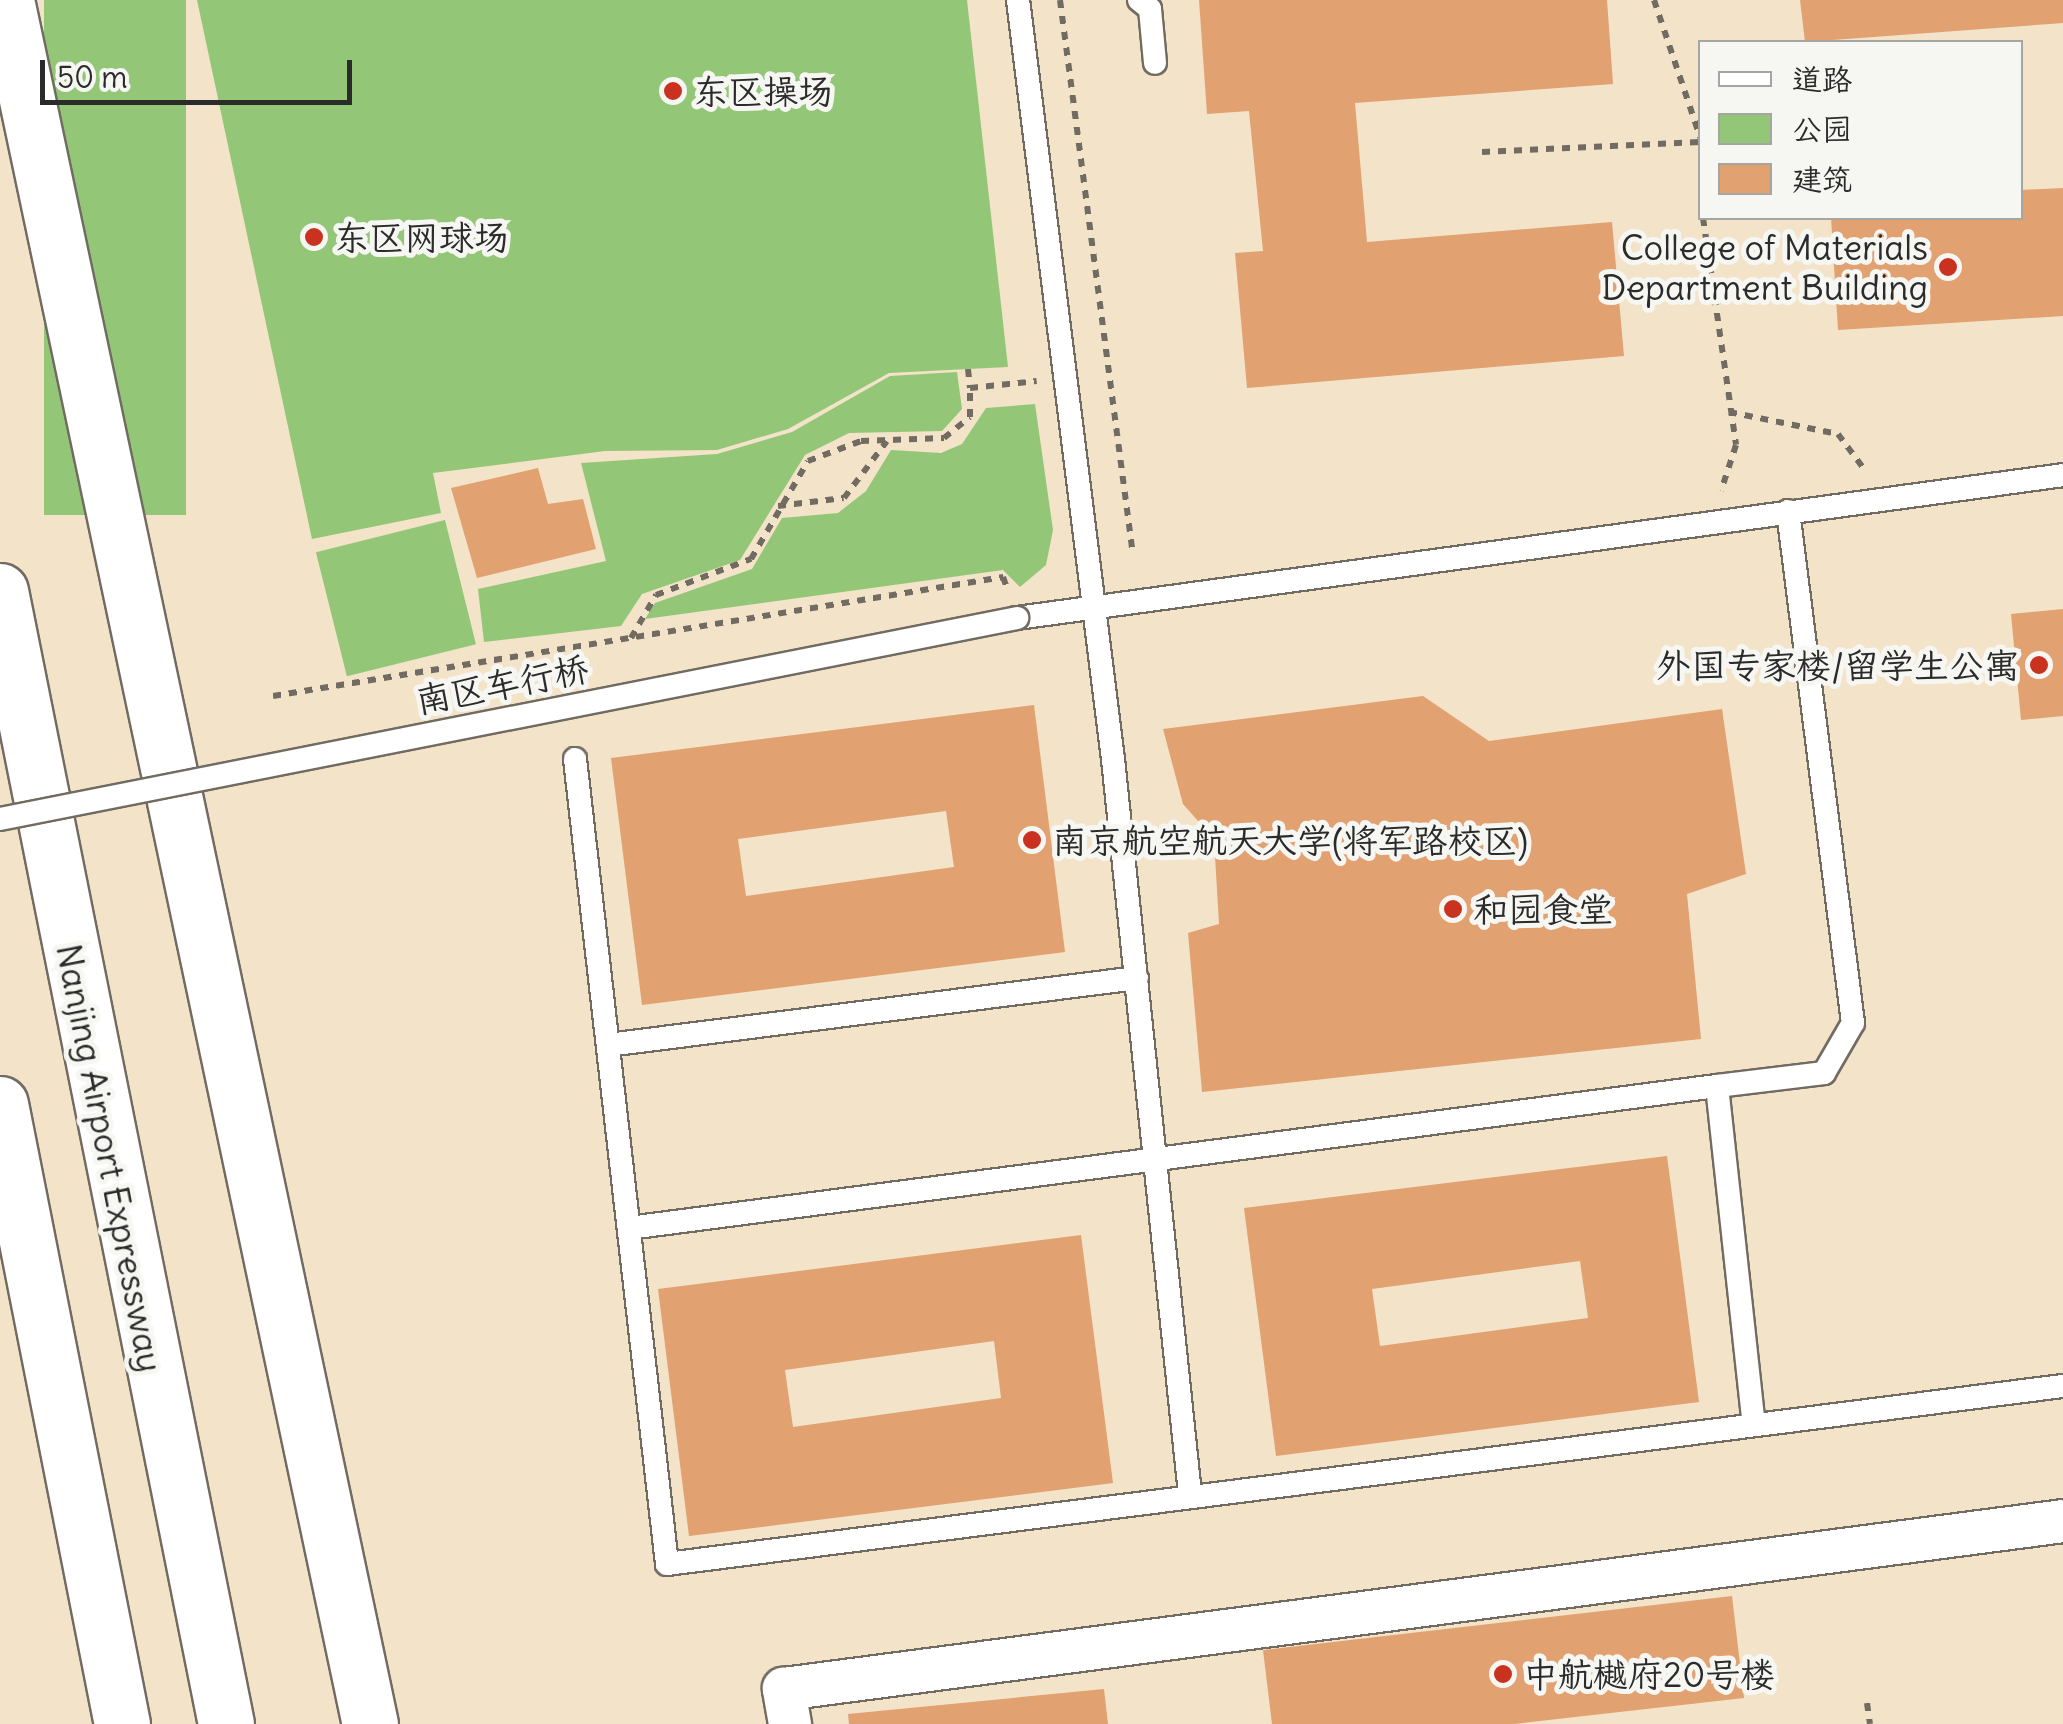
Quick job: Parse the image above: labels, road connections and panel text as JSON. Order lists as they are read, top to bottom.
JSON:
{
  "streets": {
    "highway": ["Nanjing Airport Expressway"],
    "lane": ["南区车行桥"]
  },
  "places": [
    "东区操场",
    "东区网球场",
    "College of Materials Department Building",
    "外国专家楼/留学生公寓",
    "南京航空航天大学(将军路校区)",
    "和园食堂",
    "中航樾府20号楼"
  ],
  "legend": ["道路", "公园", "建筑"],
  "scale_bar": "50 m"
}
